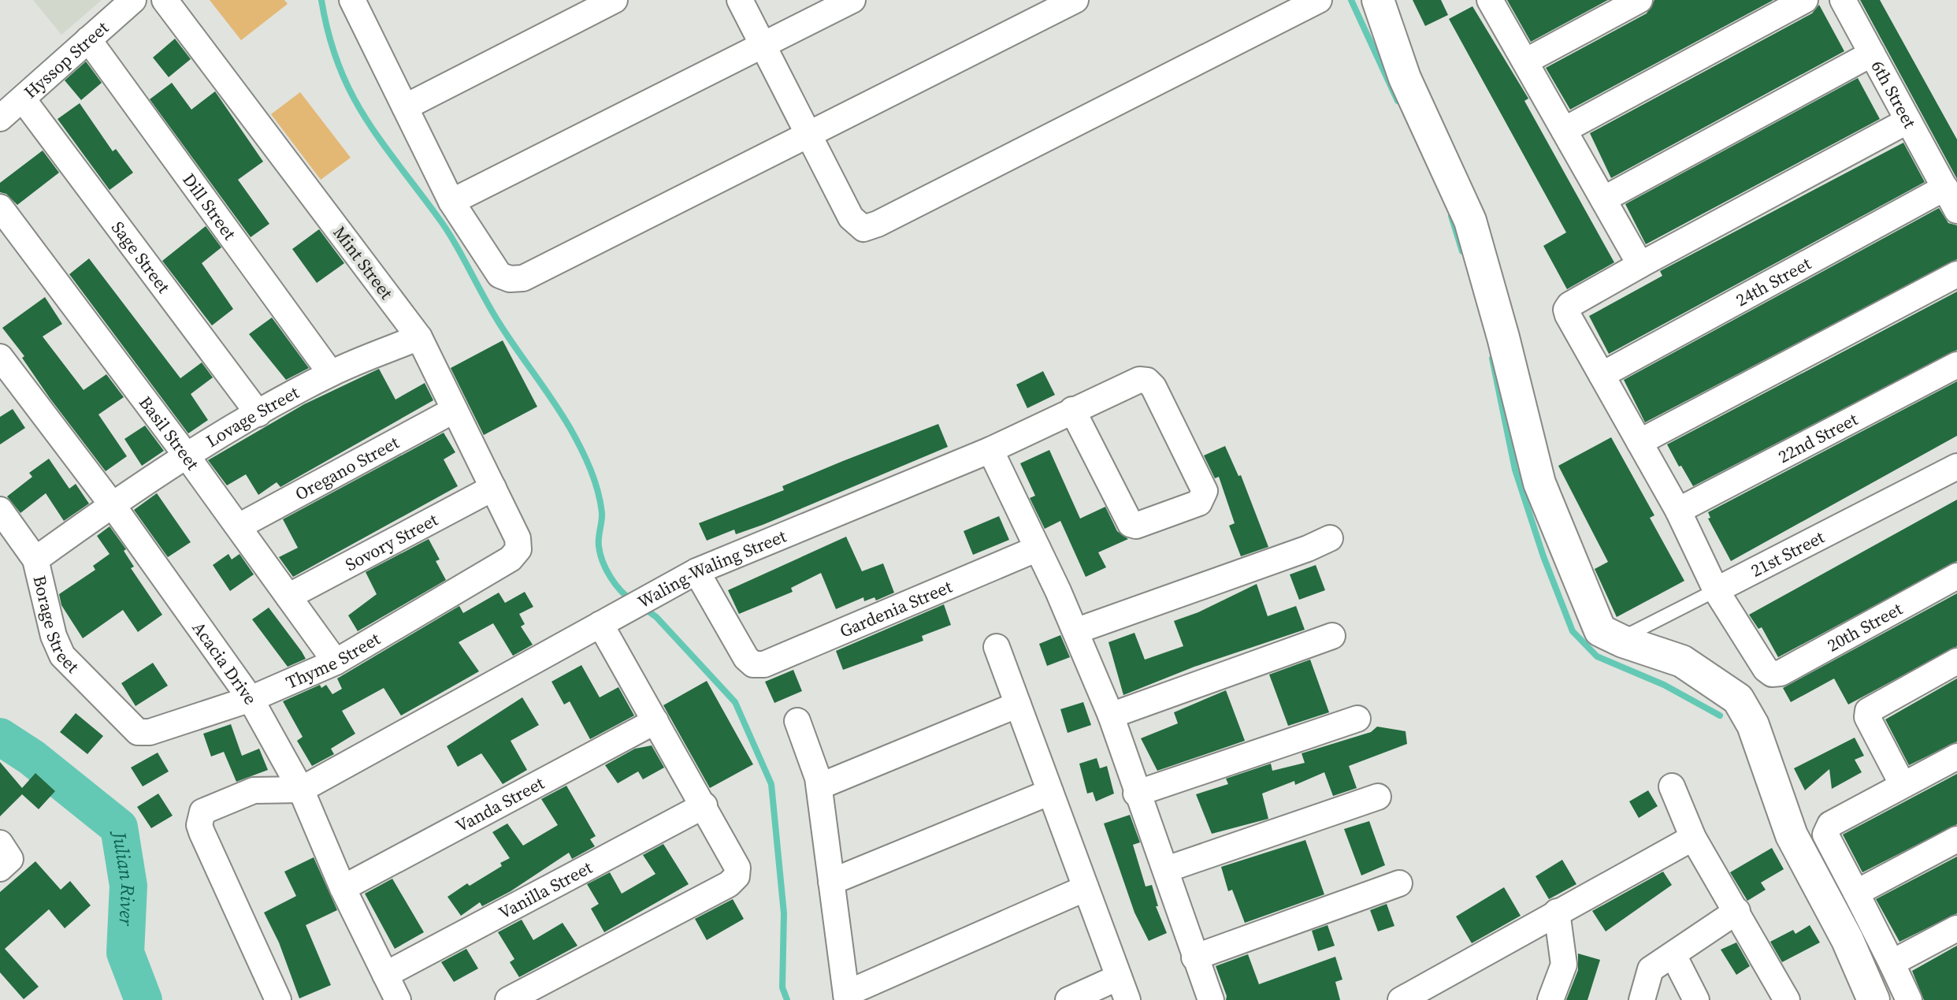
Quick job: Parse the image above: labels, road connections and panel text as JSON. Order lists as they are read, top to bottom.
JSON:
{
  "streets": {
    "street": [
      "Hyssop Street",
      "6th Street",
      "Dill Street",
      "Sage Street",
      "Mint Street",
      "24th Street",
      "Lovage Street",
      "Basil Street",
      "22nd Street",
      "Oregano Street",
      "Sovory Street",
      "21st Street",
      "Waling-Waling Street",
      "Gardenia Street",
      "Borage Street",
      "20th Street",
      "Thyme Street",
      "Acacia Drive",
      "Vanda Street",
      "Vanilla Street"
    ]
  },
  "crossings": [
    ["Hyssop Street", "Dill Street"],
    ["Hyssop Street", "Sage Street"],
    ["6th Street", "24th Street"],
    ["Dill Street", "Lovage Street"],
    ["Sage Street", "Lovage Street"],
    ["Mint Street", "Lovage Street"],
    ["Mint Street", "Oregano Street"],
    ["Mint Street", "Sovory Street"],
    ["Mint Street", "Thyme Street"],
    ["Lovage Street", "Basil Street"],
    ["Lovage Street", "Borage Street"],
    ["Lovage Street", "Acacia Drive"],
    ["Basil Street", "Oregano Street"],
    ["Basil Street", "Sovory Street"],
    ["Basil Street", "Thyme Street"],
    ["21st Street", "20th Street"],
    ["Waling-Waling Street", "Gardenia Street"],
    ["Waling-Waling Street", "Acacia Drive"],
    ["Borage Street", "Thyme Street"],
    ["Thyme Street", "Acacia Drive"],
    ["Acacia Drive", "Vanda Street"],
    ["Acacia Drive", "Vanilla Street"]
  ],
  "water": ["Julian River"]
}
